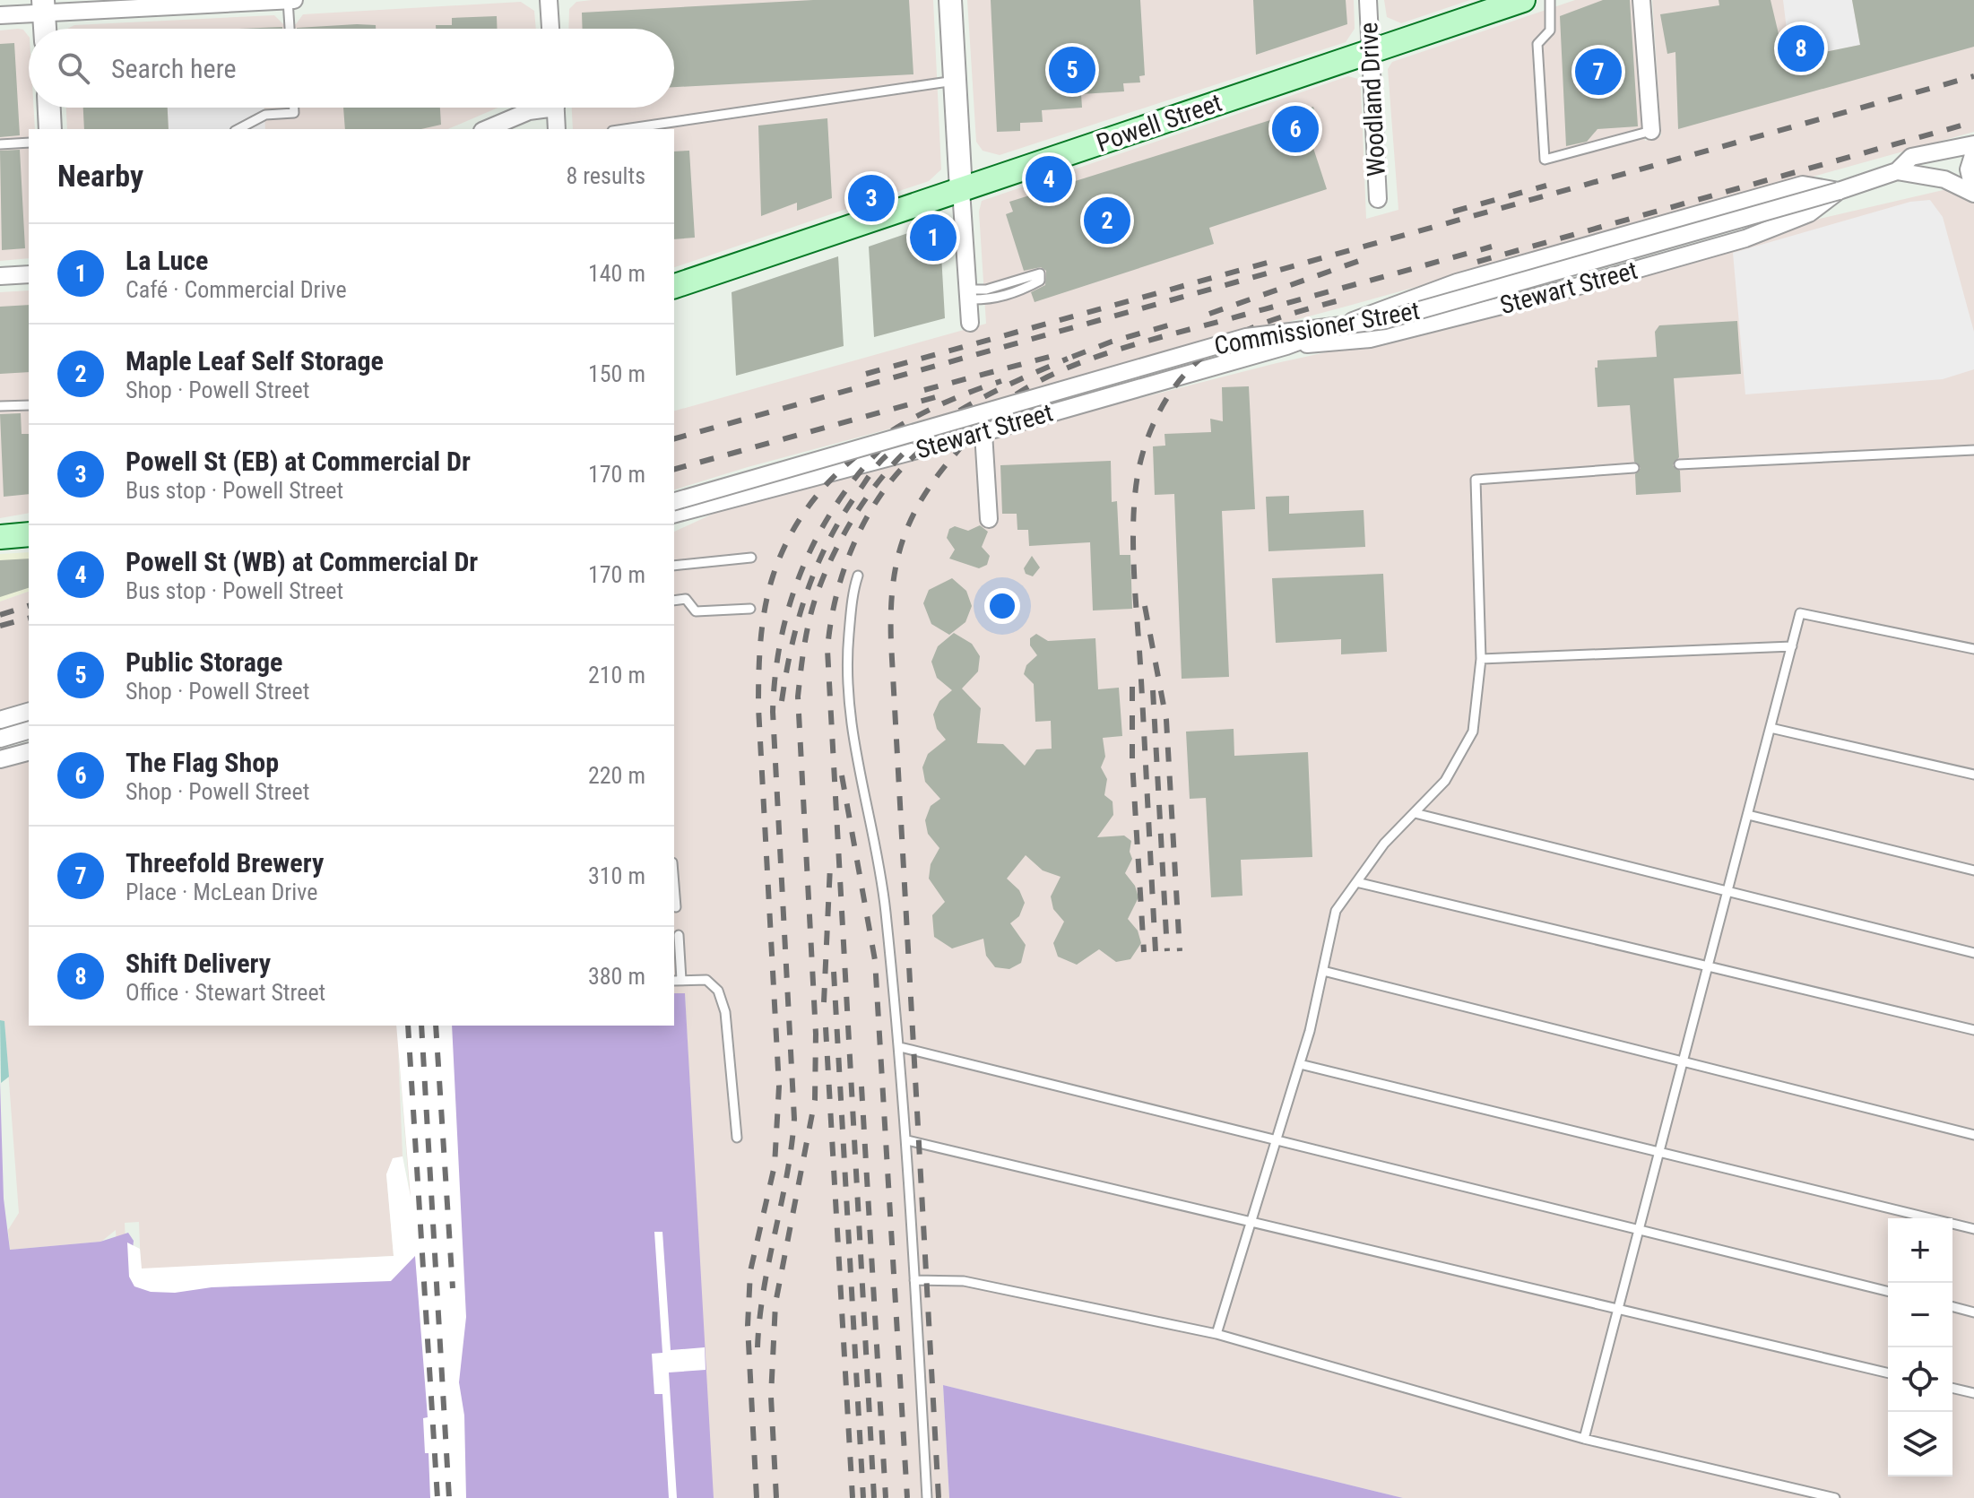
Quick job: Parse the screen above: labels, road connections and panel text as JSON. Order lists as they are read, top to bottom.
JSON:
{
  "streets": {
    "main road": ["Powell Street"],
    "street": ["Woodland Drive", "Stewart Street", "Commissioner Street"]
  },
  "crossings": [
    ["Woodland Drive", "Powell Street"],
    ["Stewart Street", "Commissioner Street"]
  ],
  "page": {
    "pins": [
      "8",
      "5",
      "7",
      "6",
      "4",
      "3",
      "2",
      "1"
    ],
    "search": "Search here",
    "heading": ["Nearby", "8 results"],
    "list": [
      {
        "mark": "1",
        "name": "La Luce",
        "note": "Café · Commercial Drive",
        "value": "140 m"
      },
      {
        "mark": "2",
        "name": "Maple Leaf Self Storage",
        "note": "Shop · Powell Street",
        "value": "150 m"
      },
      {
        "mark": "3",
        "name": "Powell St (EB) at Commercial Dr",
        "note": "Bus stop · Powell Street",
        "value": "170 m"
      },
      {
        "mark": "4",
        "name": "Powell St (WB) at Commercial Dr",
        "note": "Bus stop · Powell Street",
        "value": "170 m"
      },
      {
        "mark": "5",
        "name": "Public Storage",
        "note": "Shop · Powell Street",
        "value": "210 m"
      },
      {
        "mark": "6",
        "name": "The Flag Shop",
        "note": "Shop · Powell Street",
        "value": "220 m"
      },
      {
        "mark": "7",
        "name": "Threefold Brewery",
        "note": "Place · McLean Drive",
        "value": "310 m"
      },
      {
        "mark": "8",
        "name": "Shift Delivery",
        "note": "Office · Stewart Street",
        "value": "380 m"
      }
    ],
    "map_buttons": ["+", "−"]
  }
}
